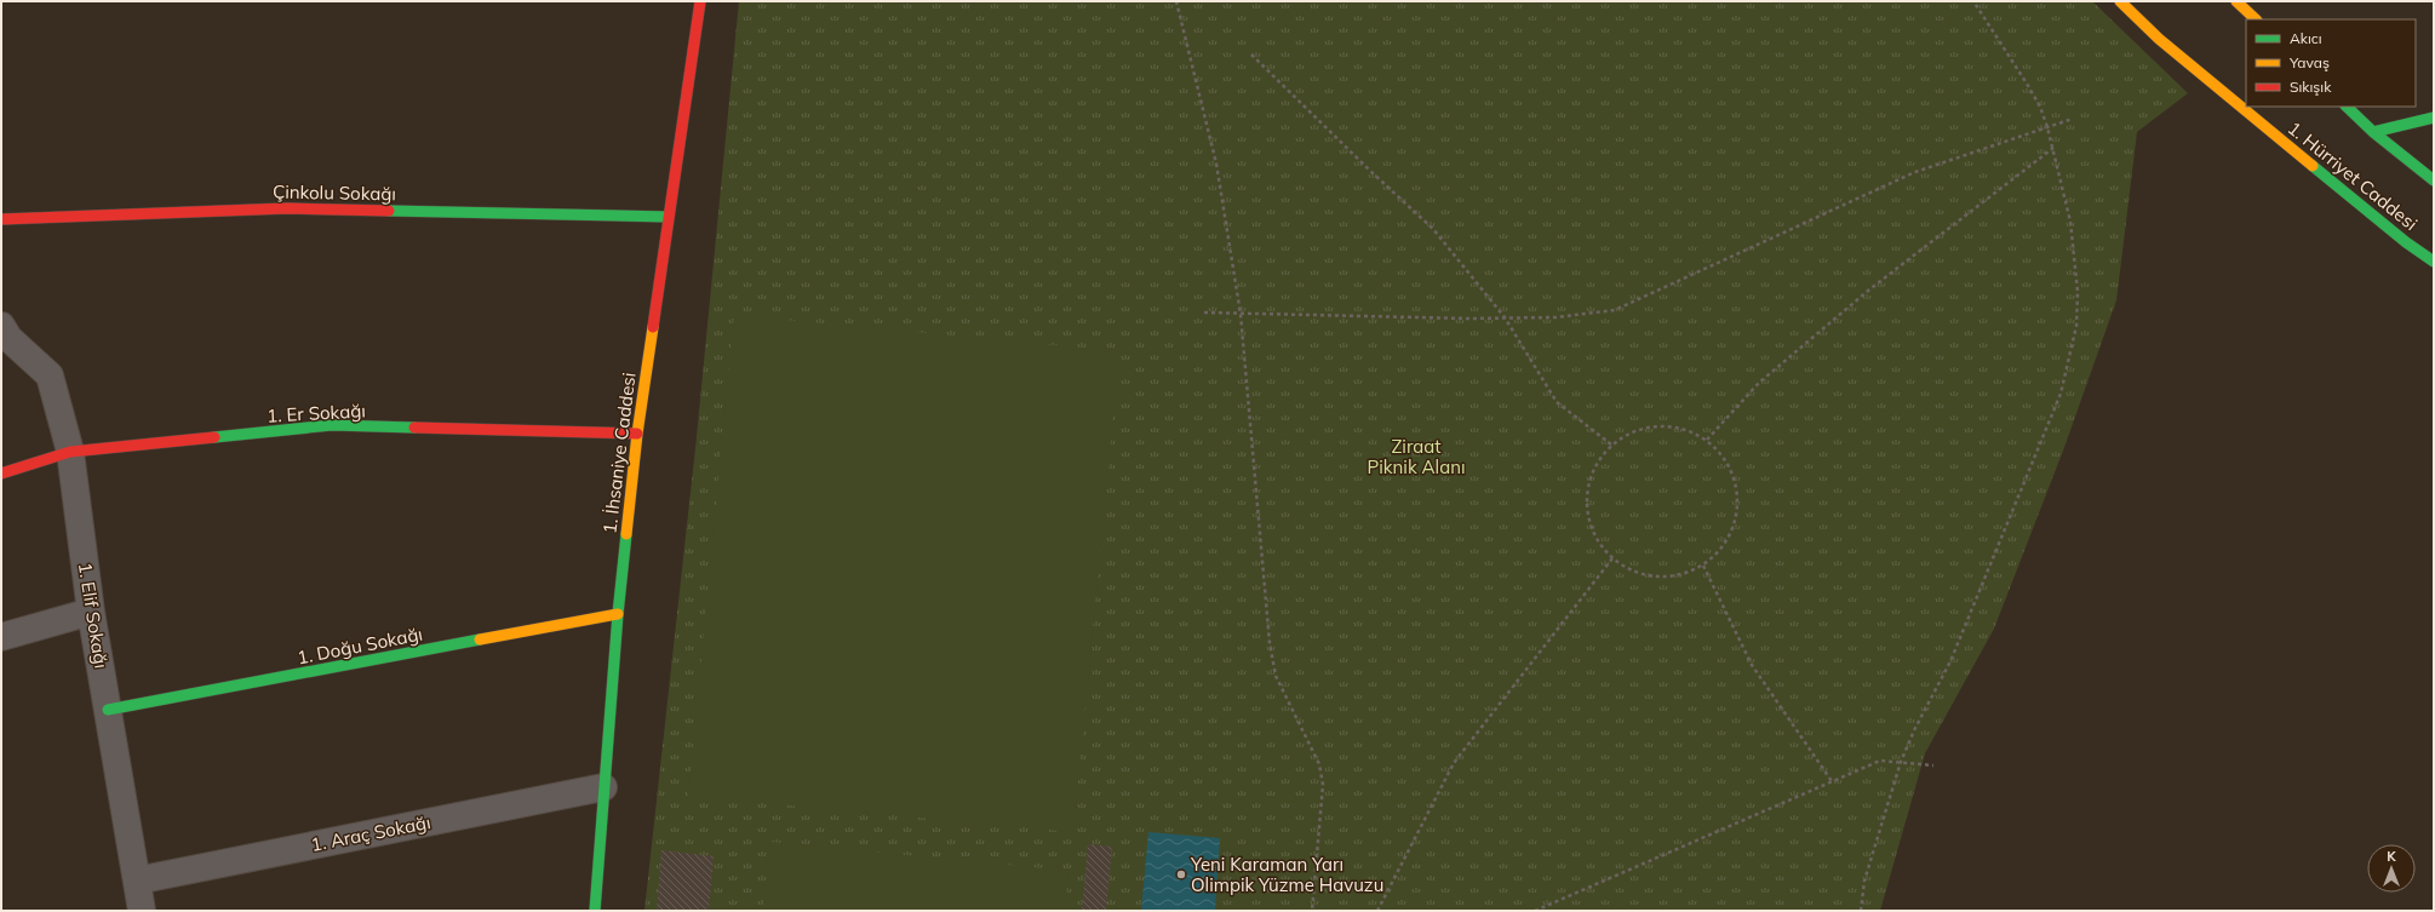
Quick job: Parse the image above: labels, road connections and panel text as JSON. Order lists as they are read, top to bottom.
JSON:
{
  "streets": {
    "street": [
      "1. Hürriyet Caddesi",
      "Çinkolu Sokağı",
      "1. Er Sokağı",
      "1. İhsaniye Caddesi",
      "1. Elif Sokağı",
      "1. Doğu Sokağı",
      "1. Araç Sokağı"
    ]
  },
  "crossings": [
    ["Çinkolu Sokağı", "1. İhsaniye Caddesi"],
    ["1. Er Sokağı", "1. İhsaniye Caddesi"],
    ["1. Er Sokağı", "1. Elif Sokağı"],
    ["1. İhsaniye Caddesi", "1. Doğu Sokağı"],
    ["1. İhsaniye Caddesi", "1. Araç Sokağı"],
    ["1. Elif Sokağı", "1. Doğu Sokağı"],
    ["1. Elif Sokağı", "1. Araç Sokağı"]
  ],
  "parks": ["Ziraat Piknik Alanı"],
  "places": ["Yeni Karaman Yarı Olimpik Yüzme Havuzu"],
  "legend": ["Akıcı", "Yavaş", "Sıkışık"],
  "north": "top"
}
